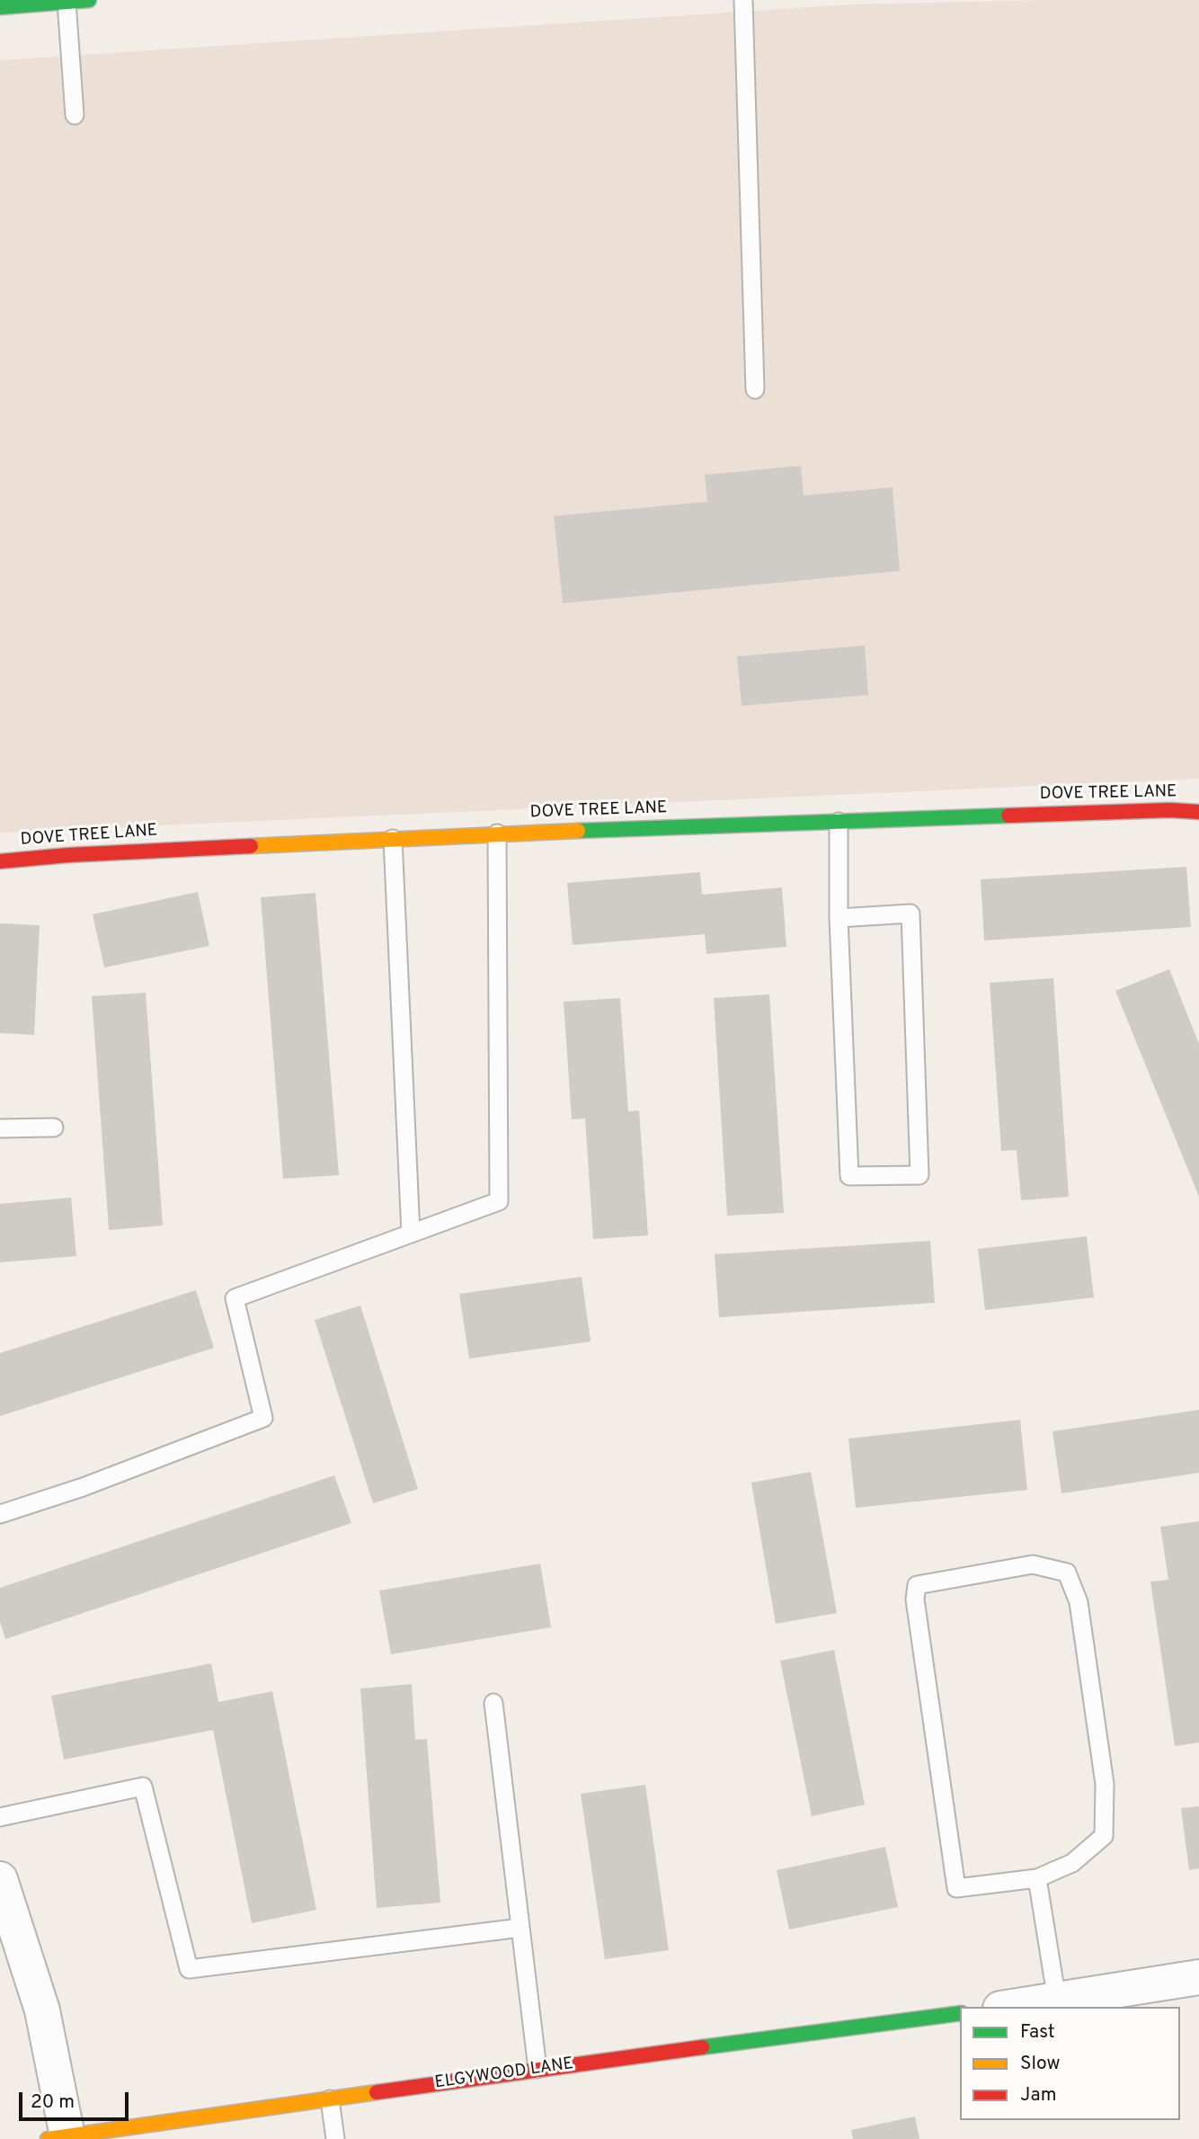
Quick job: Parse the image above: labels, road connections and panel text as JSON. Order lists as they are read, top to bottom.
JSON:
{
  "streets": {
    "street": ["DOVE TREE LANE", "ELGYWOOD LANE"]
  },
  "legend": ["Fast", "Slow", "Jam"],
  "scale_bar": "20 m"
}
